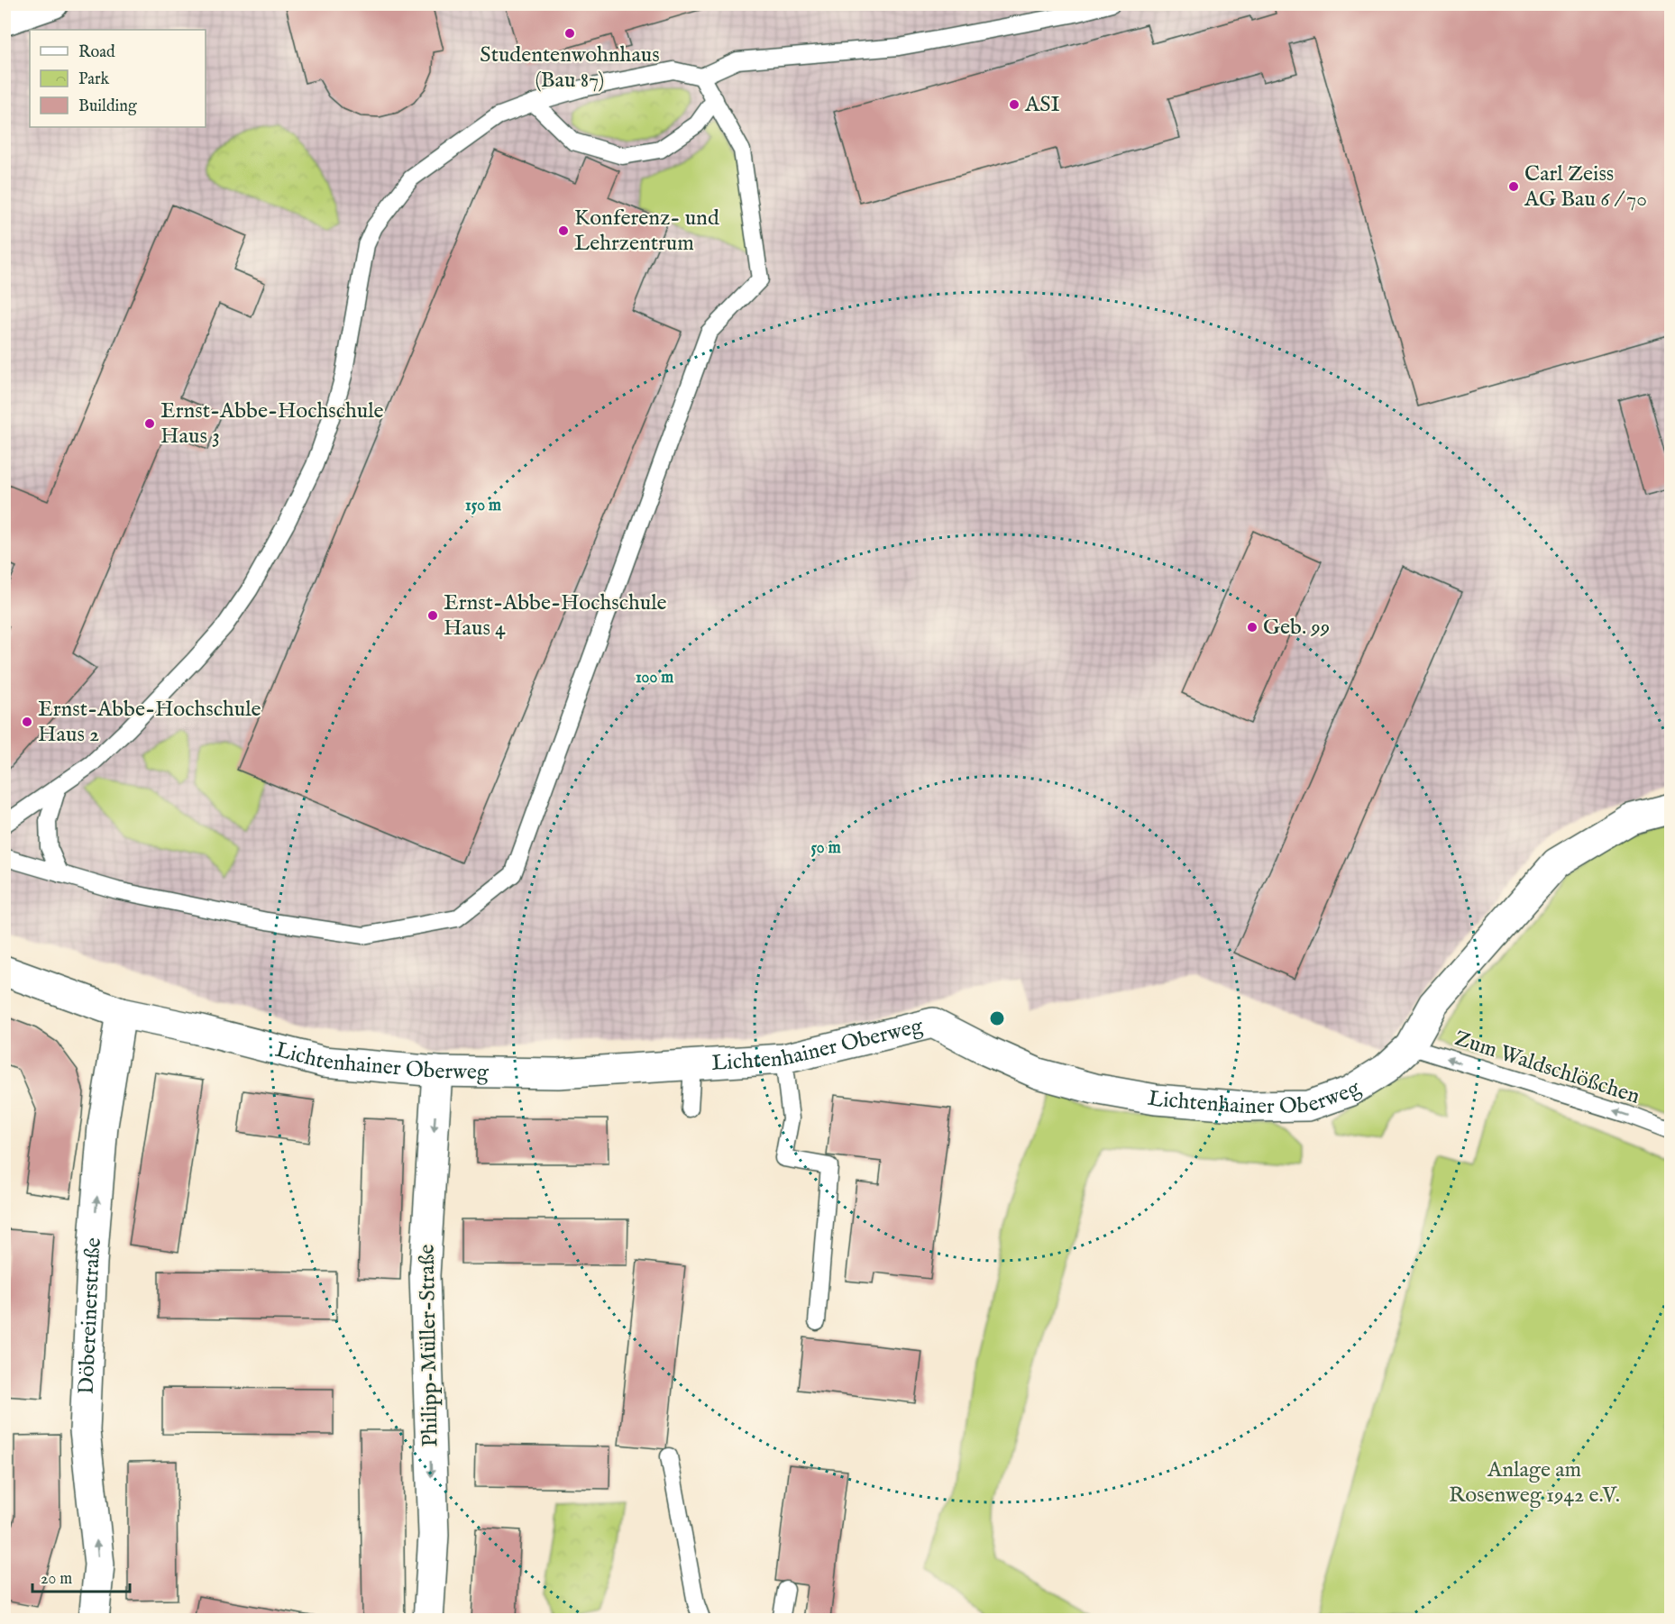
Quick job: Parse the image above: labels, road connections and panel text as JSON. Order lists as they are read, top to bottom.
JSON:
{
  "streets": {
    "street": ["Lichtenhainer Oberweg", "Döbereinerstraße", "Philipp-Müller-Straße"],
    "lane": ["Zum Waldschlößchen"]
  },
  "crossings": [
    ["Lichtenhainer Oberweg", "Zum Waldschlößchen"],
    ["Lichtenhainer Oberweg", "Döbereinerstraße"],
    ["Lichtenhainer Oberweg", "Philipp-Müller-Straße"]
  ],
  "one_way": ["Zum Waldschlößchen", "Döbereinerstraße", "Philipp-Müller-Straße"],
  "parks": ["Anlage am Rosenweg 1942 e.V."],
  "places": [
    "Studentenwohnhaus (Bau 87)",
    "ASI",
    "Carl Zeiss AG Bau 6 / 70",
    "Konferenz- und Lehrzentrum",
    "Ernst-Abbe-Hochschule Haus 3",
    "Ernst-Abbe-Hochschule Haus 4",
    "Geb. 99",
    "Ernst-Abbe-Hochschule Haus 2"
  ],
  "legend": ["Road", "Park", "Building"],
  "scale_bar": "20 m",
  "rings": ["150 m", "100 m", "50 m"]
}
